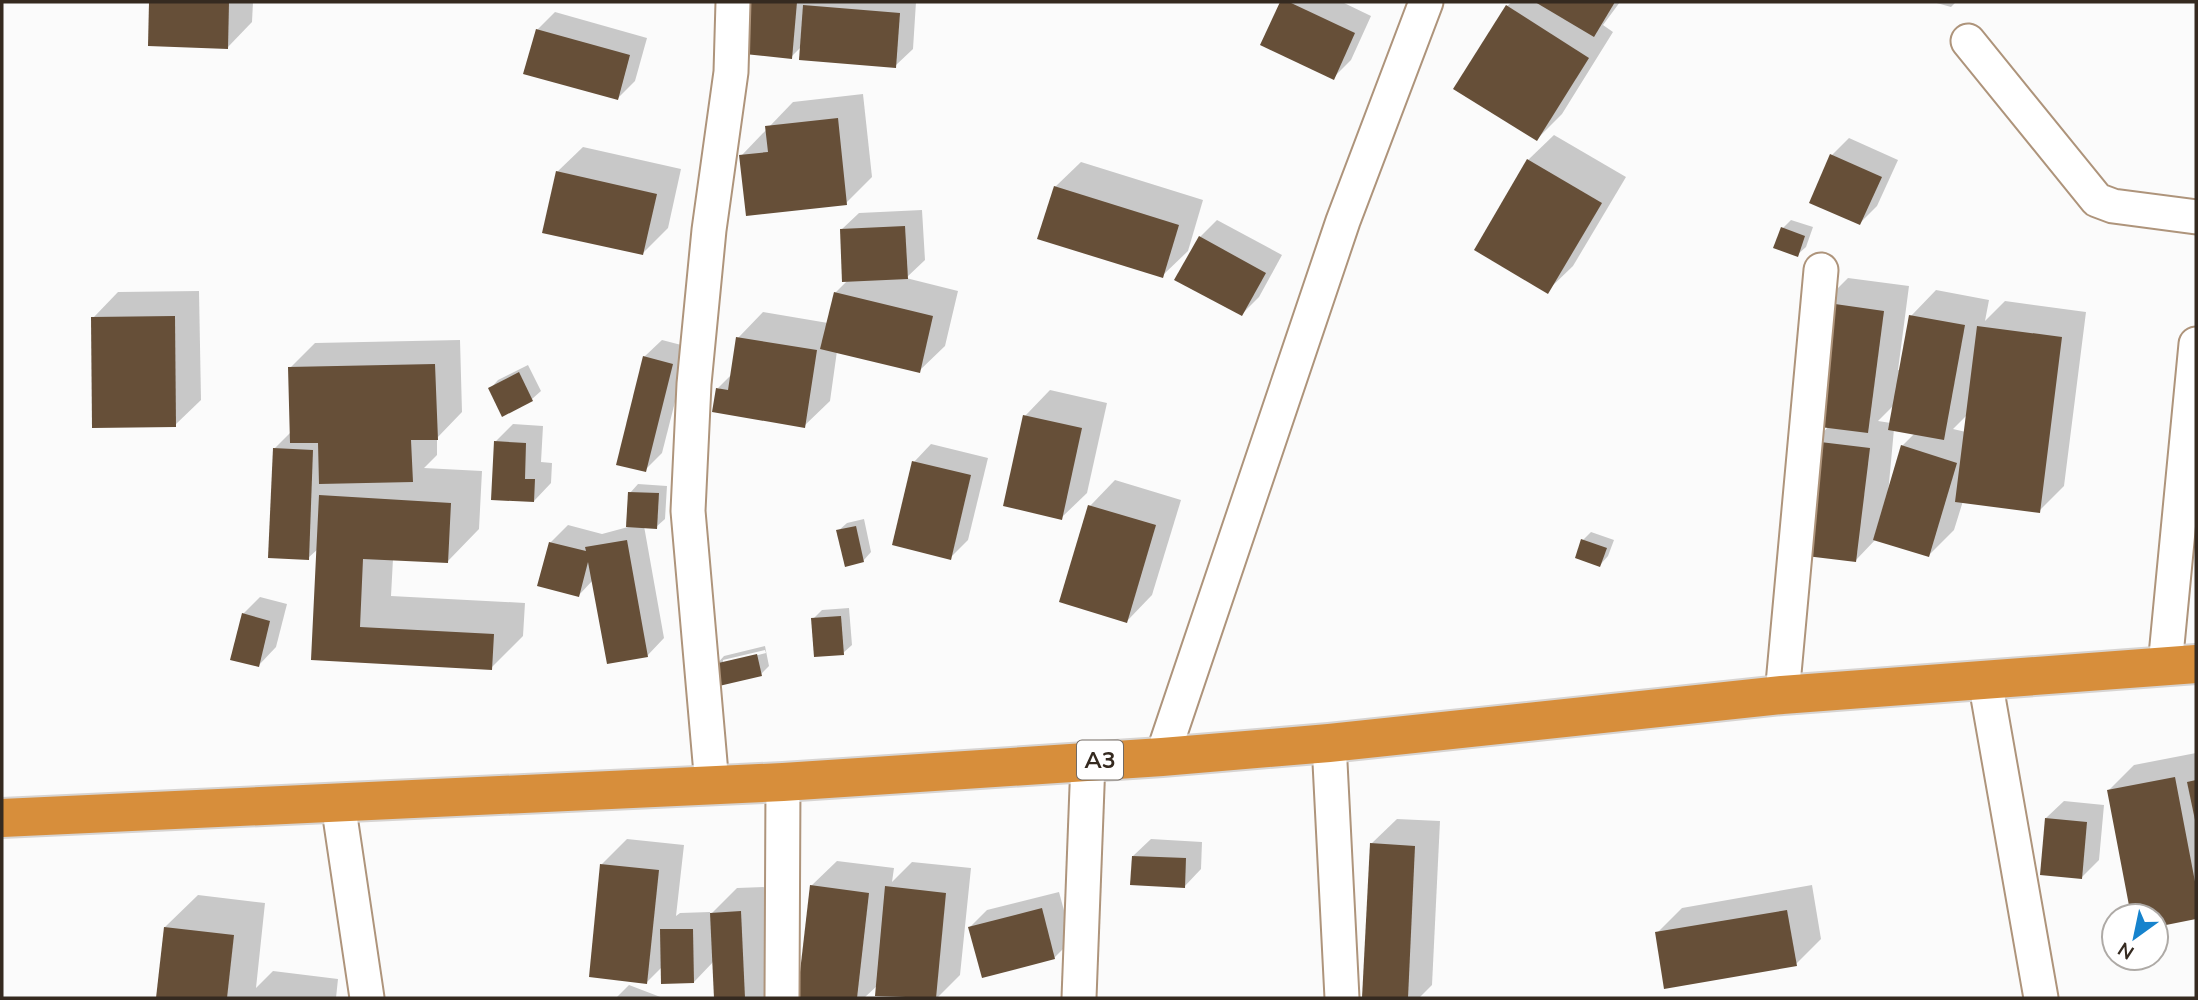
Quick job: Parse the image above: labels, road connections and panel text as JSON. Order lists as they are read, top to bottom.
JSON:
{
  "streets": {
    "highway": ["A3"]
  },
  "north": "bottom left"
}
